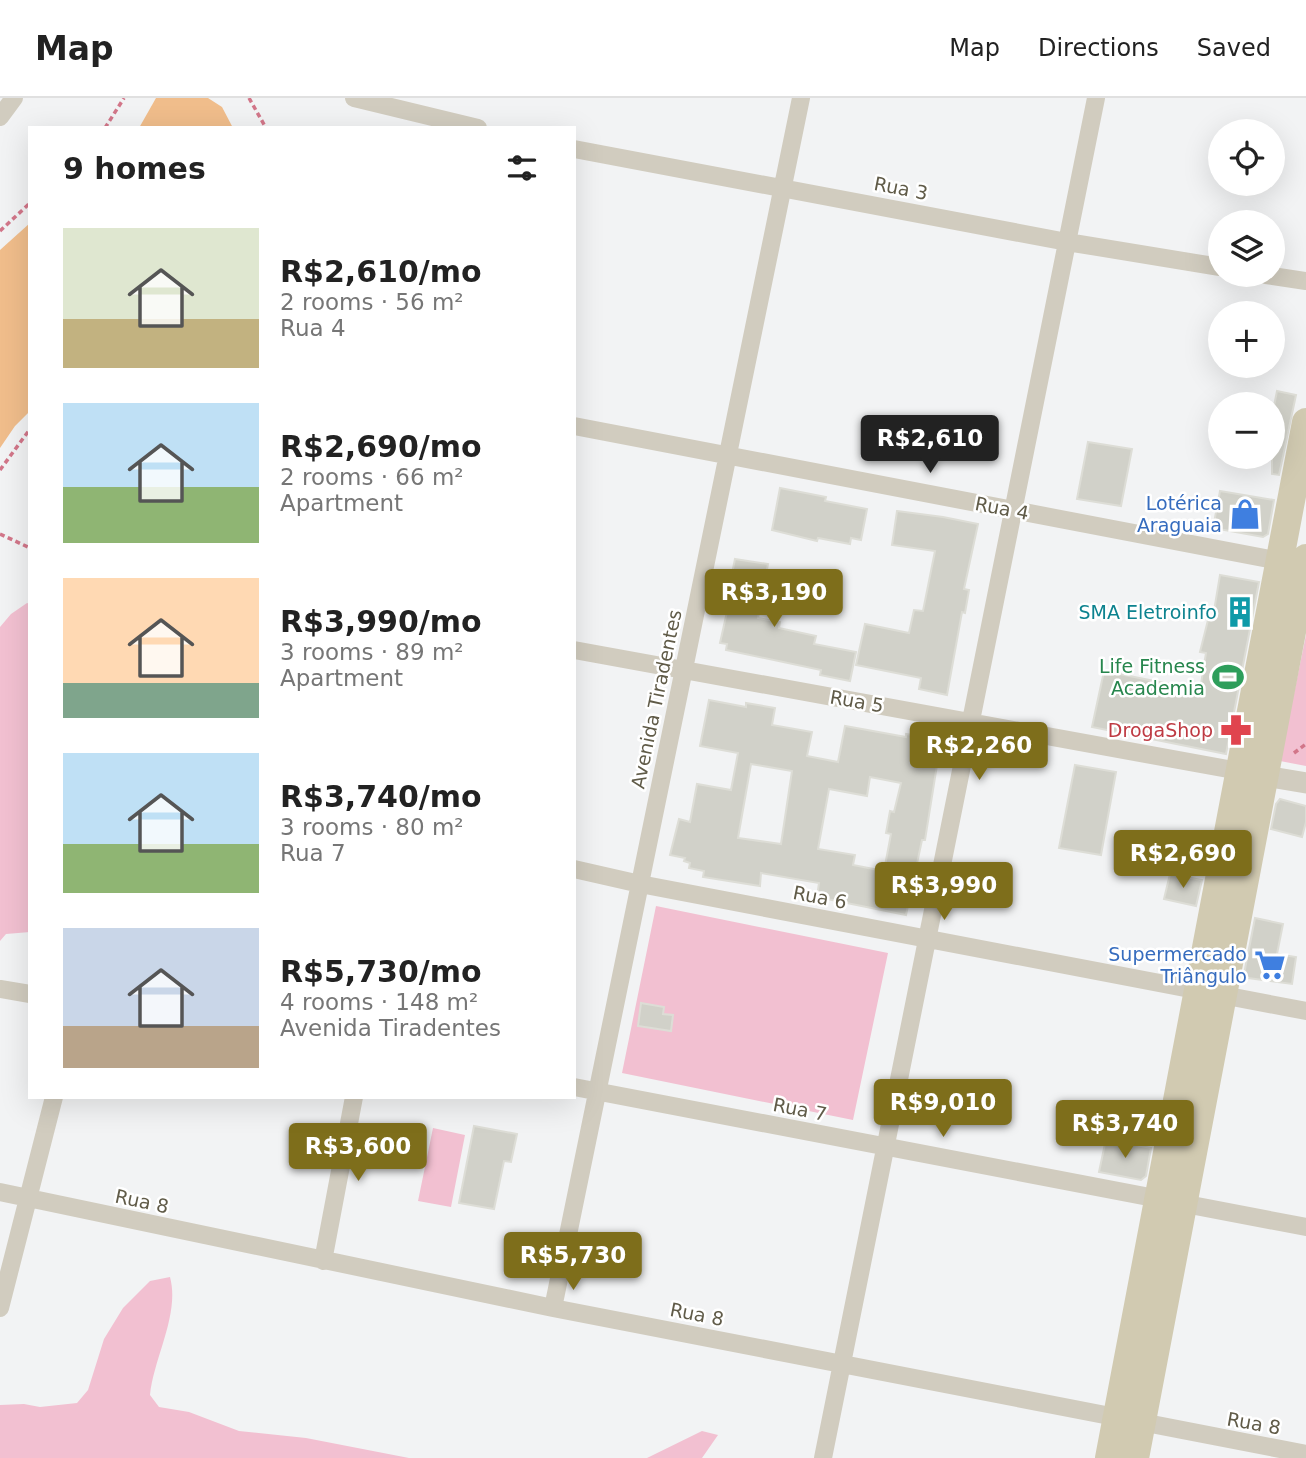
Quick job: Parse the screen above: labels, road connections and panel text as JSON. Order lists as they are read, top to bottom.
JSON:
{
  "streets": {
    "street": [
      "Rua 3",
      "Rua 4",
      "Avenida Tiradentes",
      "Rua 5",
      "Rua 6",
      "Rua 7",
      "Rua 8"
    ]
  },
  "crossings": [
    ["Rua 3", "Avenida Tiradentes"],
    ["Rua 4", "Avenida Tiradentes"],
    ["Avenida Tiradentes", "Rua 5"],
    ["Avenida Tiradentes", "Rua 6"],
    ["Avenida Tiradentes", "Rua 7"],
    ["Avenida Tiradentes", "Rua 8"]
  ],
  "places": {
    "shop": ["Lotérica Araguaia"],
    "building": ["SMA Eletroinfo"],
    "sports": ["Life Fitness Academia"],
    "pharmacy": ["DrogaShop"],
    "supermarket": ["Supermercado Triângulo"]
  },
  "page": {
    "header": "Map",
    "nav": ["Map", "Directions", "Saved"],
    "map_buttons": ["+", "−"],
    "heading": "9 homes",
    "list": [
      {
        "name": "R$2,610/mo",
        "note": "2 rooms · 56 m² · Rua 4"
      },
      {
        "name": "R$2,690/mo",
        "note": "2 rooms · 66 m² · Apartment"
      },
      {
        "name": "R$3,990/mo",
        "note": "3 rooms · 89 m² · Apartment"
      },
      {
        "name": "R$3,740/mo",
        "note": "3 rooms · 80 m² · Rua 7"
      },
      {
        "name": "R$5,730/mo",
        "note": "4 rooms · 148 m² · Avenida Tiradentes"
      }
    ],
    "price": [
      "R$2,610",
      "R$3,190",
      "R$2,260",
      "R$2,690",
      "R$3,990",
      "R$9,010",
      "R$3,740",
      "R$3,600",
      "R$5,730"
    ]
  }
}
